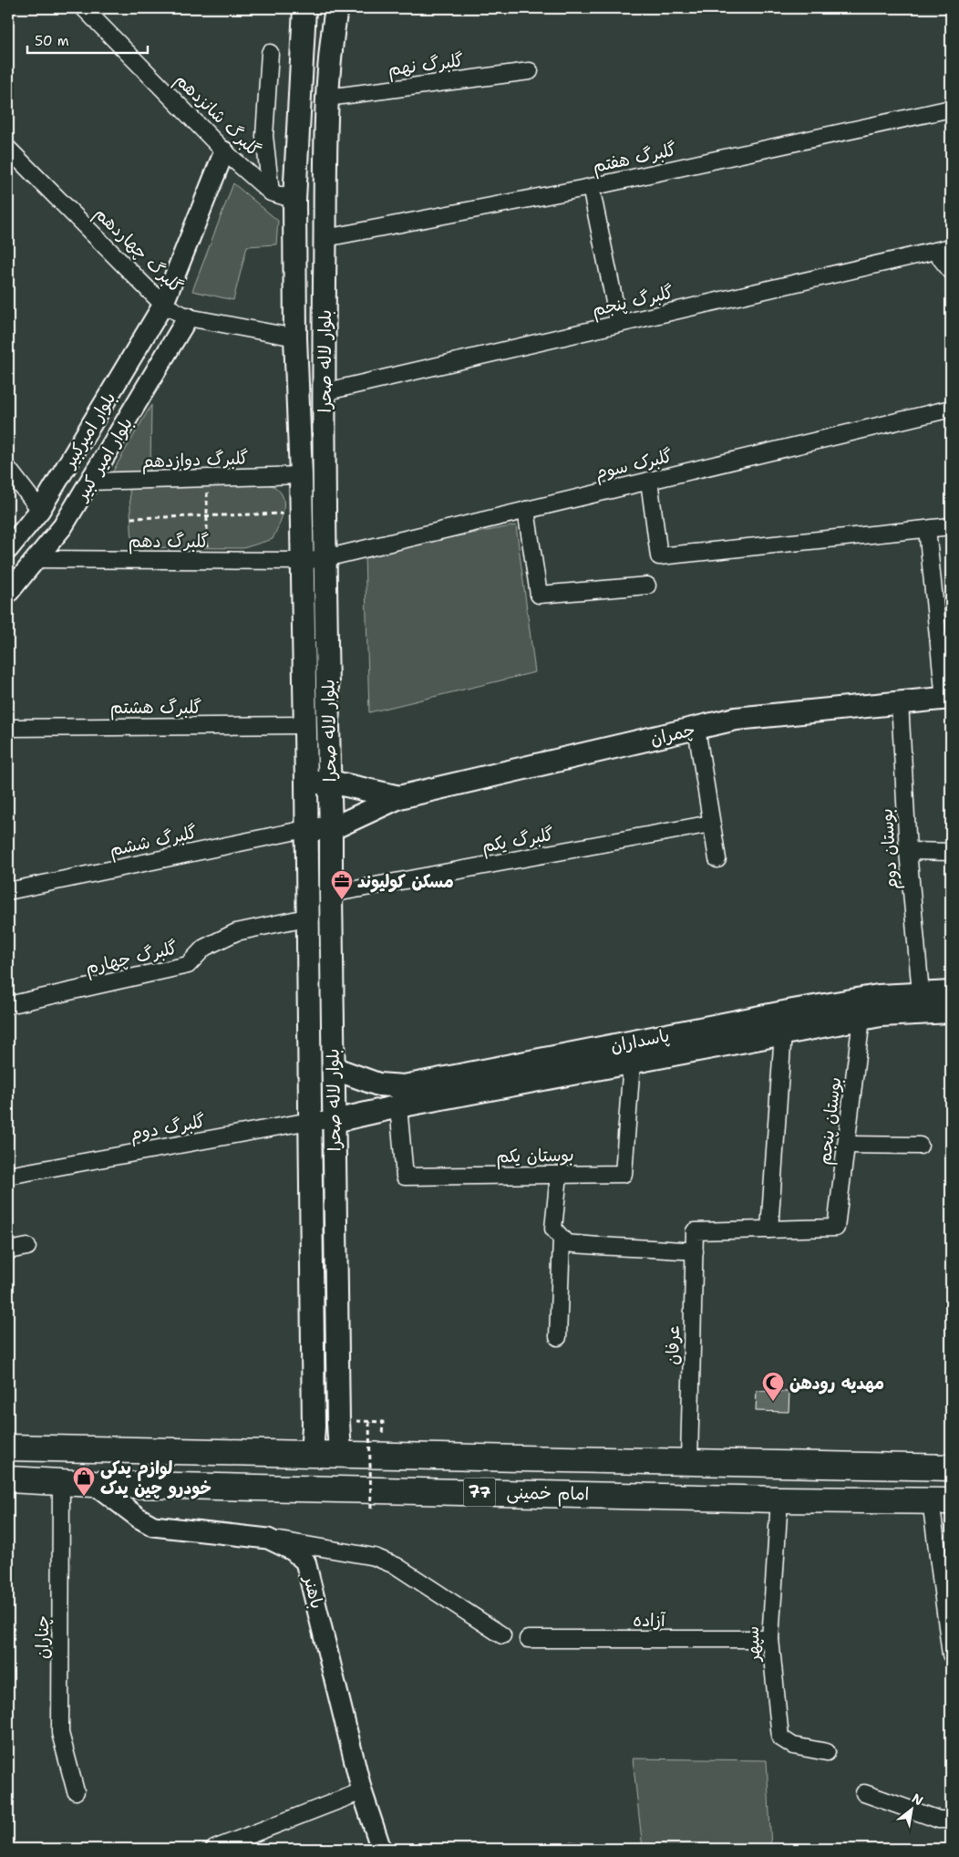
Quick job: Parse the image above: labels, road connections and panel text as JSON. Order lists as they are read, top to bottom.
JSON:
{
  "streets": {
    "highway": ["77", "امام خمینی"],
    "main road": ["بلوار لاله صحرا", "چمران", "پاسداران"],
    "street": [
      "گلبرگ نهم",
      "گلبرگ شانزدهم",
      "گلبرگ هفتم",
      "گلبرگ چهاردهم",
      "گلبرگ پنجم",
      "بلوار امیرکبیر",
      "بلوار امیر کبیر",
      "گلبرگ دوازدهم",
      "گلبرک سوم",
      "گلبرگ دهم",
      "گلبرگ هشتم",
      "گلبرگ یکم",
      "گلبرگ ششم",
      "بوستان دوم",
      "گلبرگ چهارم",
      "بوستان پنجم",
      "گلبرگ دوم",
      "بوستان یکم",
      "عرفان",
      "باهنر",
      "آزاده",
      "چناران",
      "سپهر"
    ]
  },
  "crossings": [
    ["گلبرگ نهم", "بلوار لاله صحرا"],
    ["گلبرگ شانزدهم", "بلوار لاله صحرا"],
    ["گلبرگ شانزدهم", "بلوار امیرکبیر"],
    ["گلبرگ هفتم", "بلوار لاله صحرا"],
    ["گلبرگ چهاردهم", "بلوار لاله صحرا"],
    ["گلبرگ چهاردهم", "بلوار امیرکبیر"],
    ["گلبرگ چهاردهم", "بلوار امیر کبیر"],
    ["گلبرگ پنجم", "بلوار لاله صحرا"],
    ["بلوار لاله صحرا", "گلبرگ دوازدهم"],
    ["بلوار لاله صحرا", "گلبرک سوم"],
    ["بلوار لاله صحرا", "گلبرگ دهم"],
    ["بلوار لاله صحرا", "گلبرگ هشتم"],
    ["بلوار لاله صحرا", "چمران"],
    ["بلوار لاله صحرا", "گلبرگ یکم"],
    ["بلوار لاله صحرا", "گلبرگ ششم"],
    ["بلوار لاله صحرا", "گلبرگ چهارم"],
    ["بلوار لاله صحرا", "پاسداران"],
    ["بلوار لاله صحرا", "گلبرگ دوم"],
    ["بلوار لاله صحرا", "امام خمینی"],
    ["بلوار امیر کبیر", "گلبرگ دوازدهم"],
    ["بلوار امیر کبیر", "گلبرگ دهم"],
    ["گلبرک سوم", "گلبرگ دهم"],
    ["چمران", "گلبرگ ششم"],
    ["چمران", "بوستان دوم"],
    ["بوستان دوم", "پاسداران"],
    ["پاسداران", "بوستان پنجم"],
    ["پاسداران", "گلبرگ دوم"],
    ["پاسداران", "بوستان یکم"],
    ["بوستان پنجم", "عرفان"],
    ["عرفان", "امام خمینی"],
    ["امام خمینی", "باهنر"],
    ["امام خمینی", "چناران"],
    ["امام خمینی", "سپهر"],
    ["آزاده", "سپهر"]
  ],
  "places": {
    "office": ["مسکن کولیوند"],
    "mosque": ["مهدیه رودهن"],
    "shop": ["لوازم یدکی خودرو چین یدک"]
  },
  "scale_bar": "50 m",
  "north": "top right"
}
